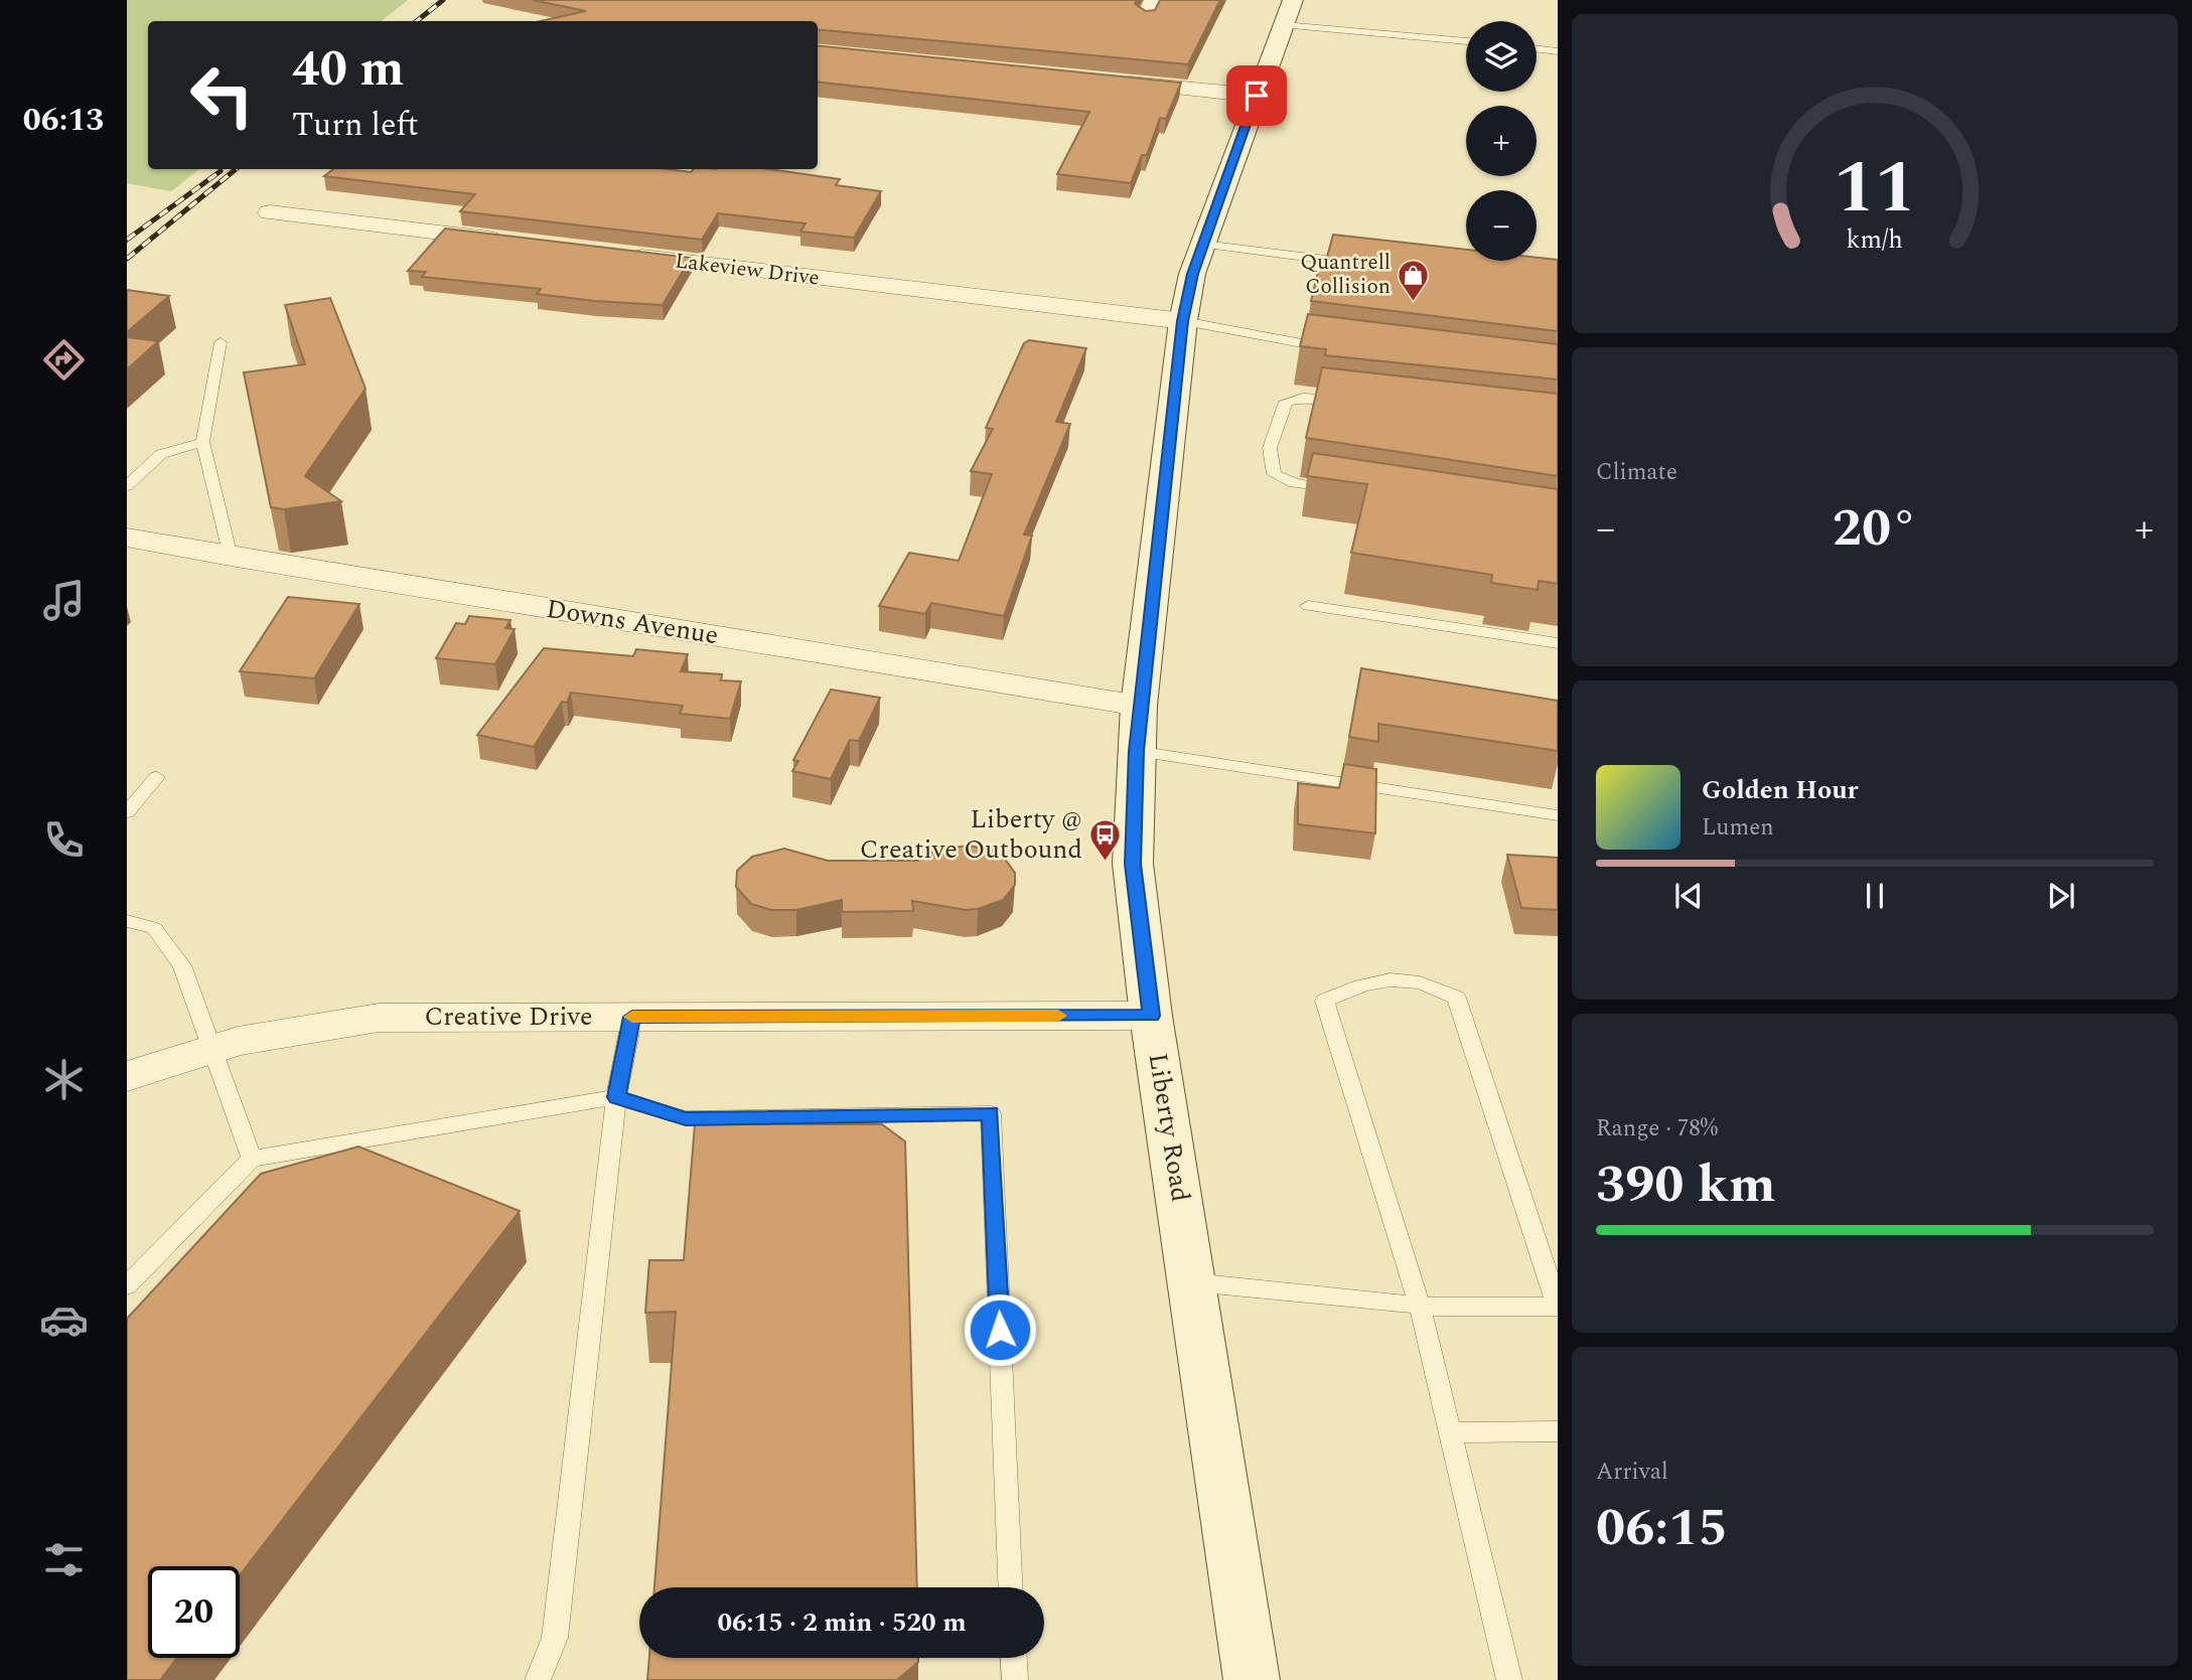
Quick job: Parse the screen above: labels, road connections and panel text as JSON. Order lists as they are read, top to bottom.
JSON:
{
  "streets": {
    "main road": ["Liberty Road"],
    "street": ["Lakeview Drive", "Downs Avenue", "Creative Drive"]
  },
  "crossings": [
    ["Lakeview Drive", "Liberty Road"],
    ["Downs Avenue", "Liberty Road"],
    ["Creative Drive", "Liberty Road"]
  ],
  "places": {
    "shop": ["Quantrell Collision"],
    "bus stop": ["Liberty @ Creative Outbound"]
  },
  "page": {
    "tabs": "06:13",
    "map_buttons": ["+", "−"],
    "turn": ["40 m", "Turn left"],
    "tile": [
      "Climate",
      ["Range · 78%", "390 km"],
      ["Arrival", "06:15"]
    ],
    "heat": ["−", "20°", "+"],
    "song": ["Golden Hour", "Lumen"],
    "limit": "20",
    "trip": "06:15 · 2 min · 520 m",
    "gauge": ["11", "km/h"]
  }
}
